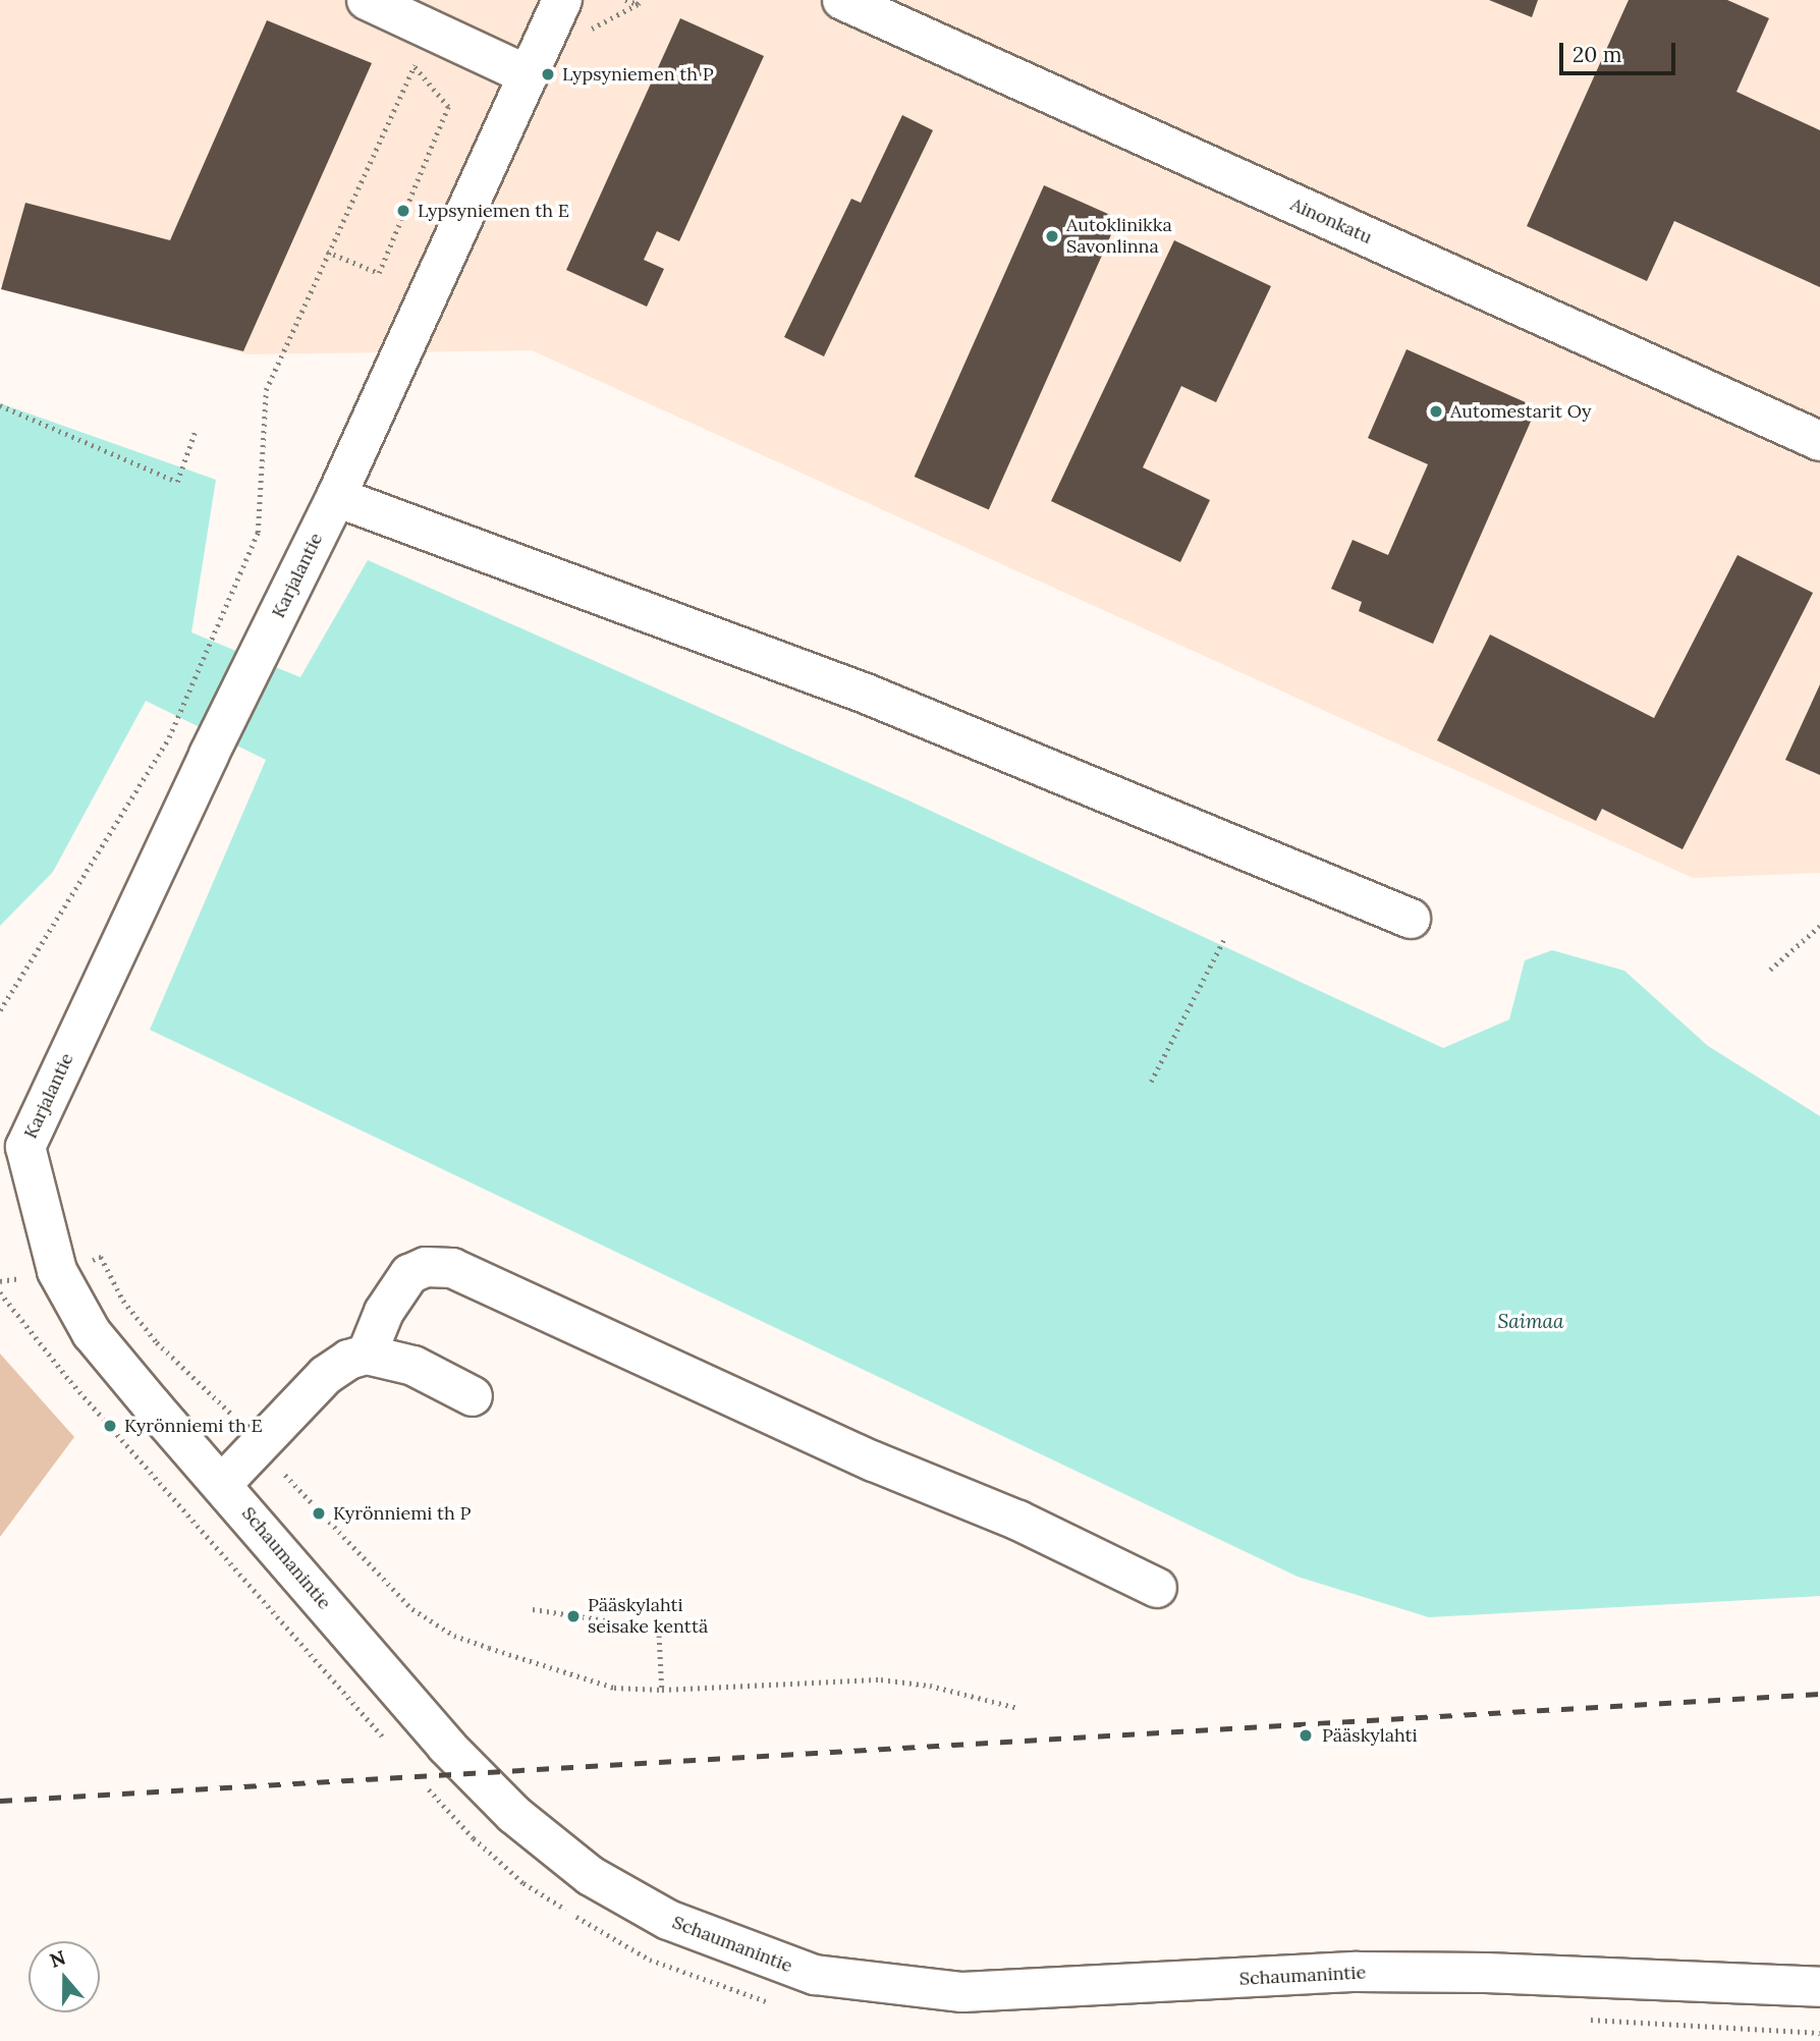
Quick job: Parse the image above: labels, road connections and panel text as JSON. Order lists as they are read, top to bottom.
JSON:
{
  "streets": {
    "street": ["Ainonkatu", "Karjalantie", "Schaumanintie"]
  },
  "crossings": [
    ["Karjalantie", "Schaumanintie"]
  ],
  "water": ["Saimaa"],
  "places": [
    "Lypsyniemen th P",
    "Lypsyniemen th E",
    "Autoklinikka Savonlinna",
    "Automestarit Oy",
    "Kyrönniemi th E",
    "Kyrönniemi th P",
    "Pääskylahti seisake kenttä",
    "Pääskylahti"
  ],
  "scale_bar": "20 m",
  "north": "top"
}
